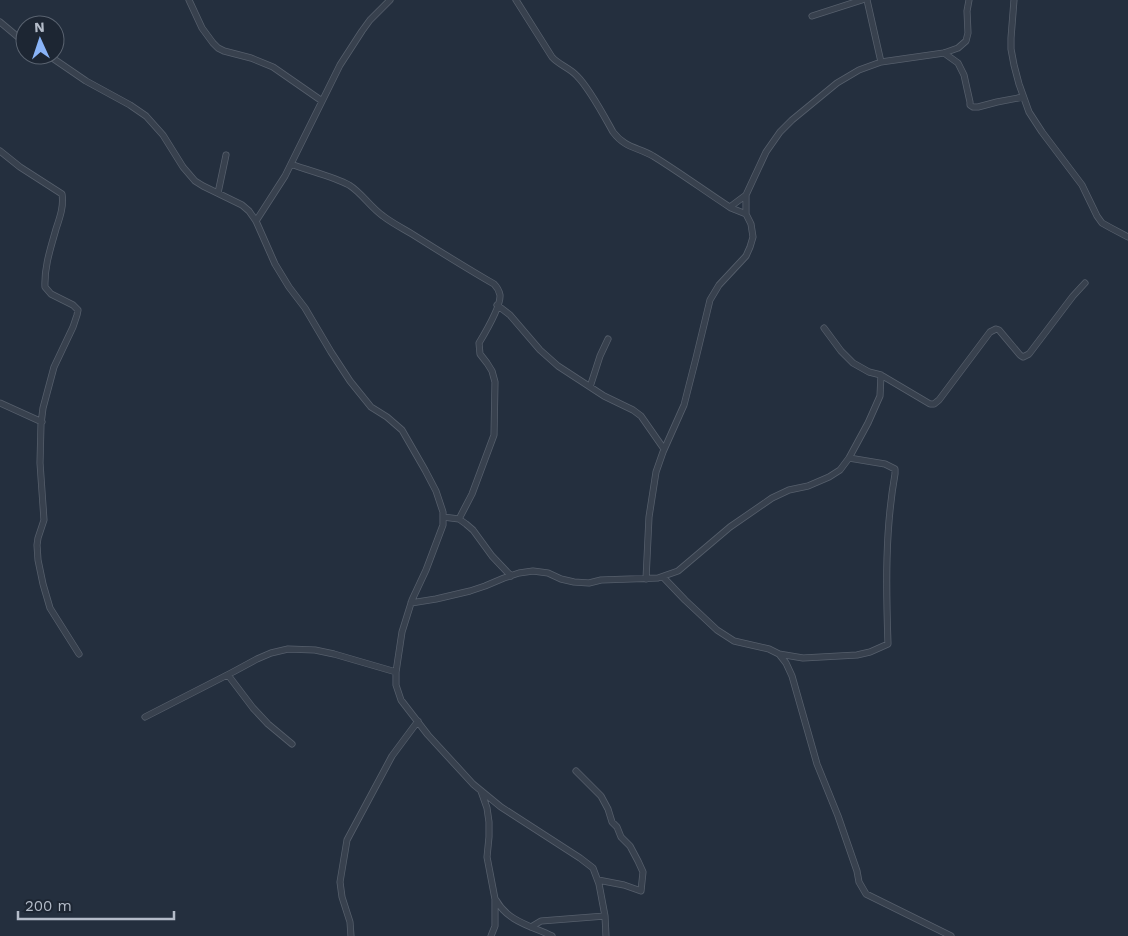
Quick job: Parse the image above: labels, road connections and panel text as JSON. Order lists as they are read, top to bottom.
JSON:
{
  "scale_bar": "200 m",
  "north": "top"
}
